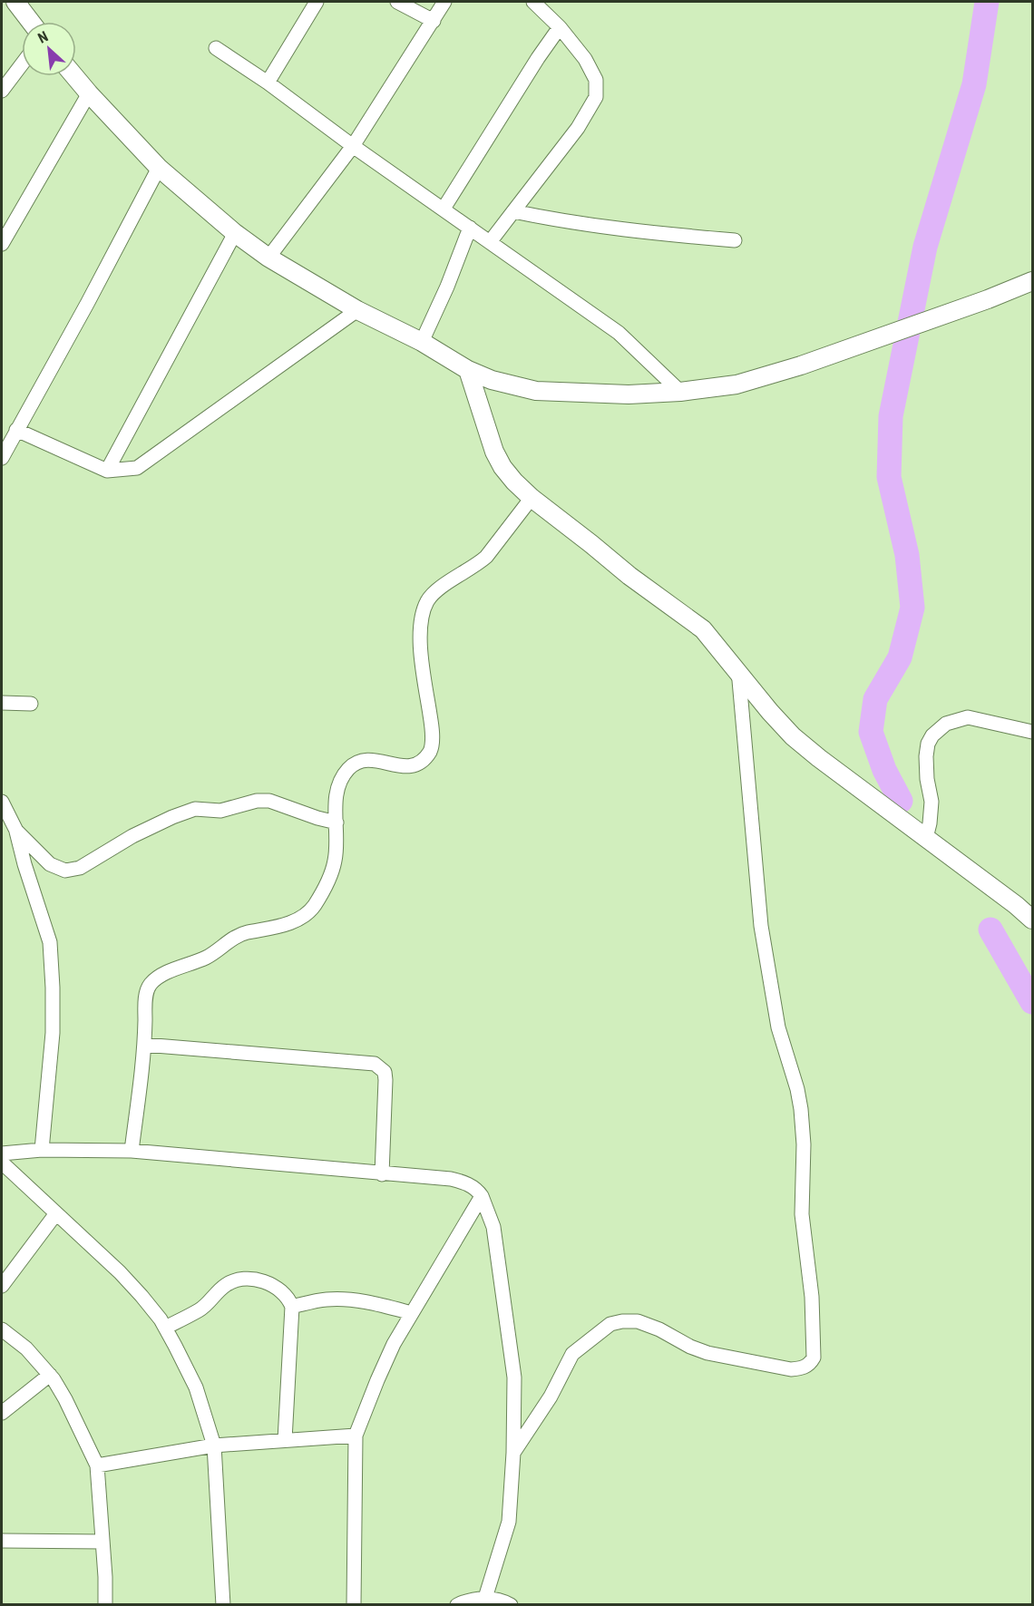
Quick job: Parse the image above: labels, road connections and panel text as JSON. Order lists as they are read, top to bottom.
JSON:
{
  "north": "top left"
}
